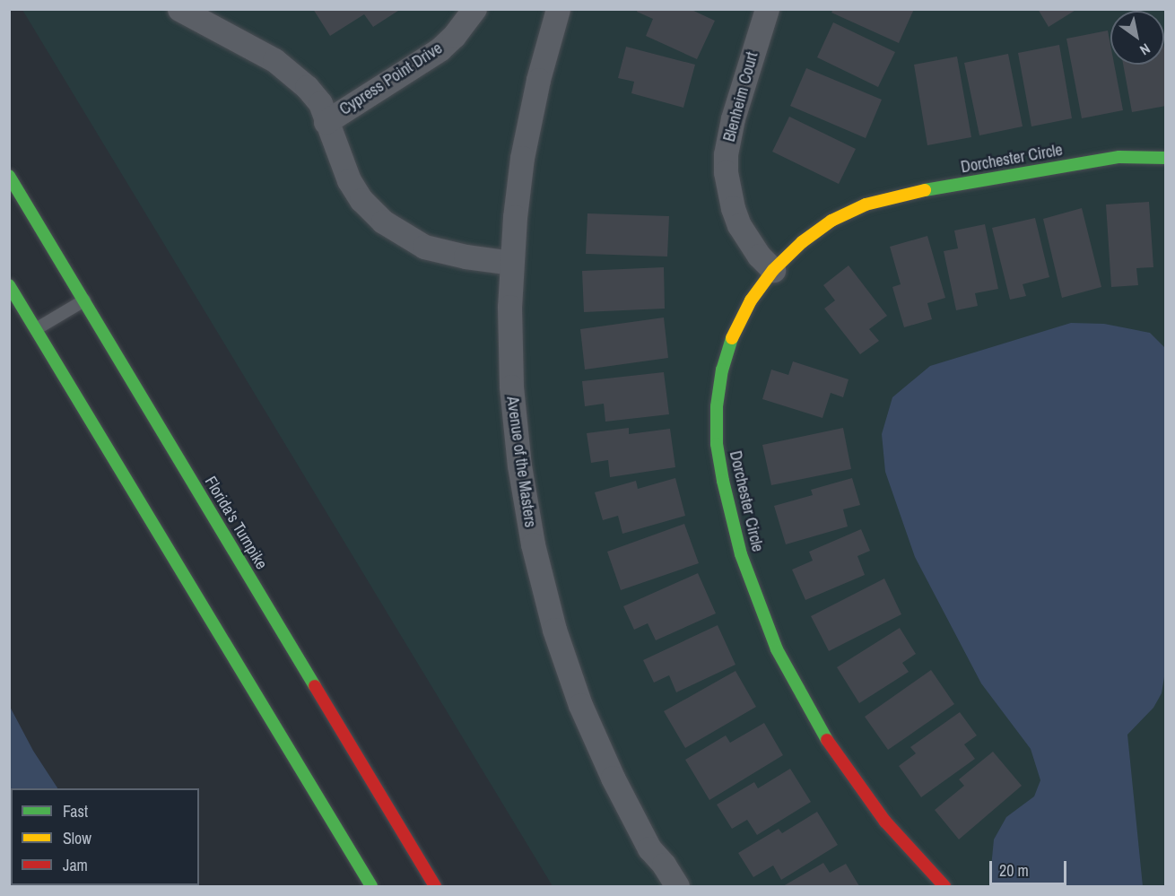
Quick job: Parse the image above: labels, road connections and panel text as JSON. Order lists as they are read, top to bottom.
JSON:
{
  "streets": {
    "main road": ["Dorchester Circle", "Florida's Turnpike"],
    "street": ["Cypress Point Drive", "Blenheim Court", "Avenue of the Masters"]
  },
  "crossings": [
    ["Cypress Point Drive", "Avenue of the Masters"],
    ["Blenheim Court", "Dorchester Circle"]
  ],
  "legend": ["Fast", "Slow", "Jam"],
  "scale_bar": "20 m",
  "north": "bottom right"
}
